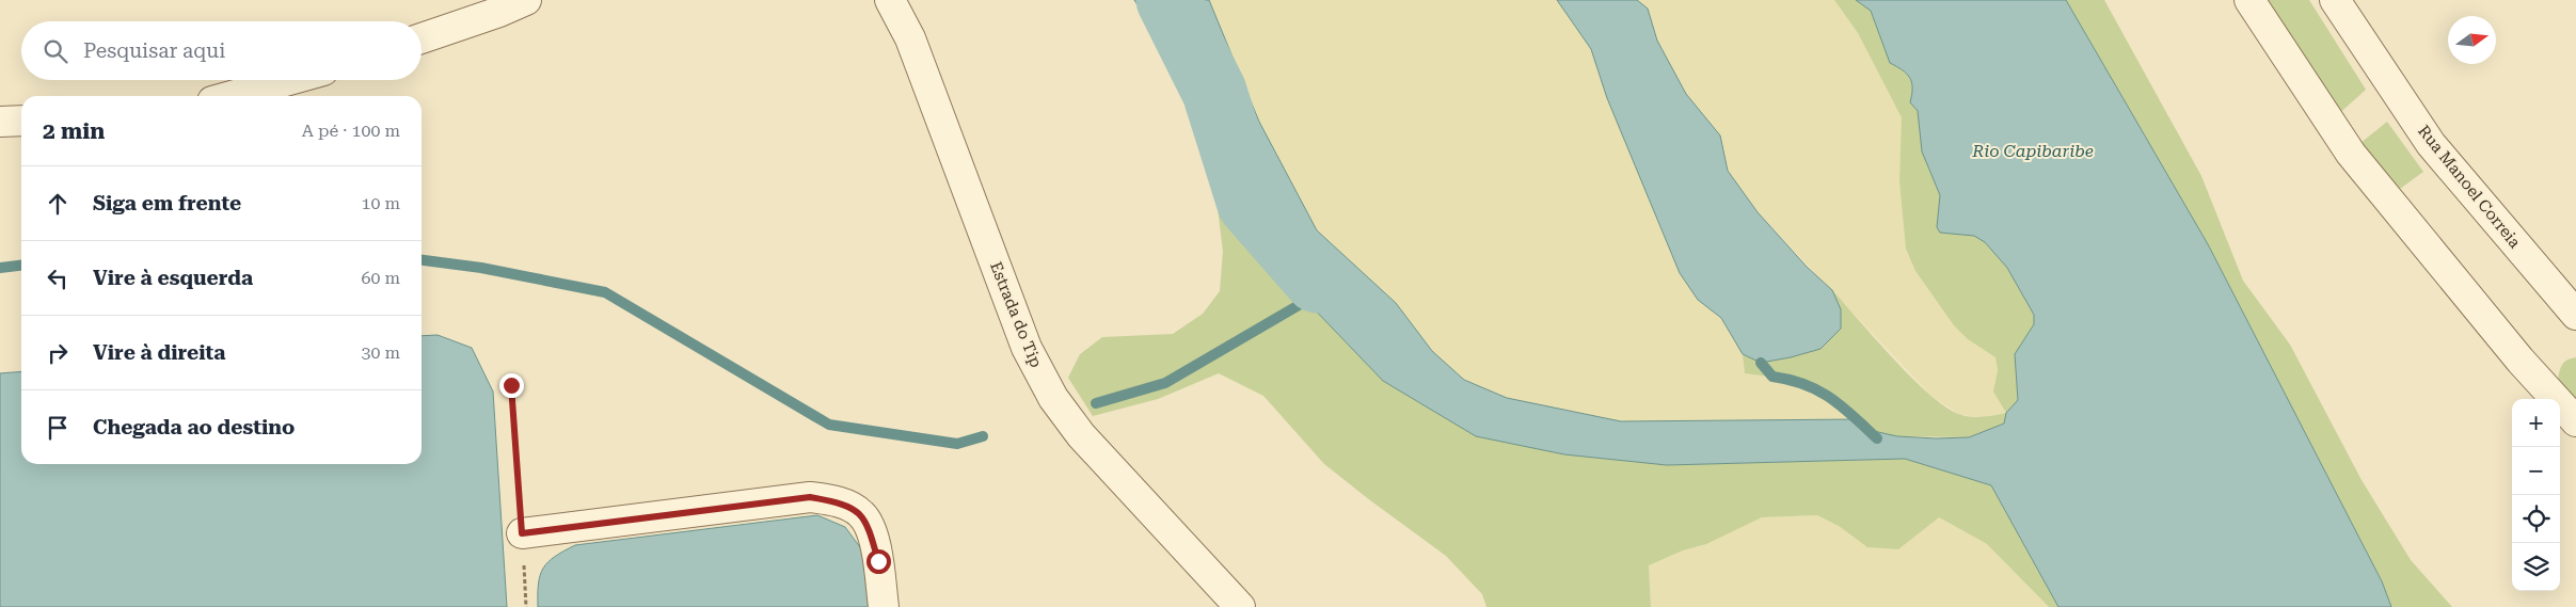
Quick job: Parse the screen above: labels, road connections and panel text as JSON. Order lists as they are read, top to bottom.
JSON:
{
  "streets": {
    "street": ["Rua Manoel Correia", "Estrada do Tip"]
  },
  "water": ["Rio Capibaribe"],
  "north": "right",
  "page": {
    "search": "Pesquisar aqui",
    "heading": ["2 min", "A pé · 100 m"],
    "list": [
      ["Siga em frente", "10 m"],
      ["Vire à esquerda", "60 m"],
      ["Vire à direita", "30 m"],
      "Chegada ao destino"
    ],
    "map_buttons": ["+", "−"]
  }
}
